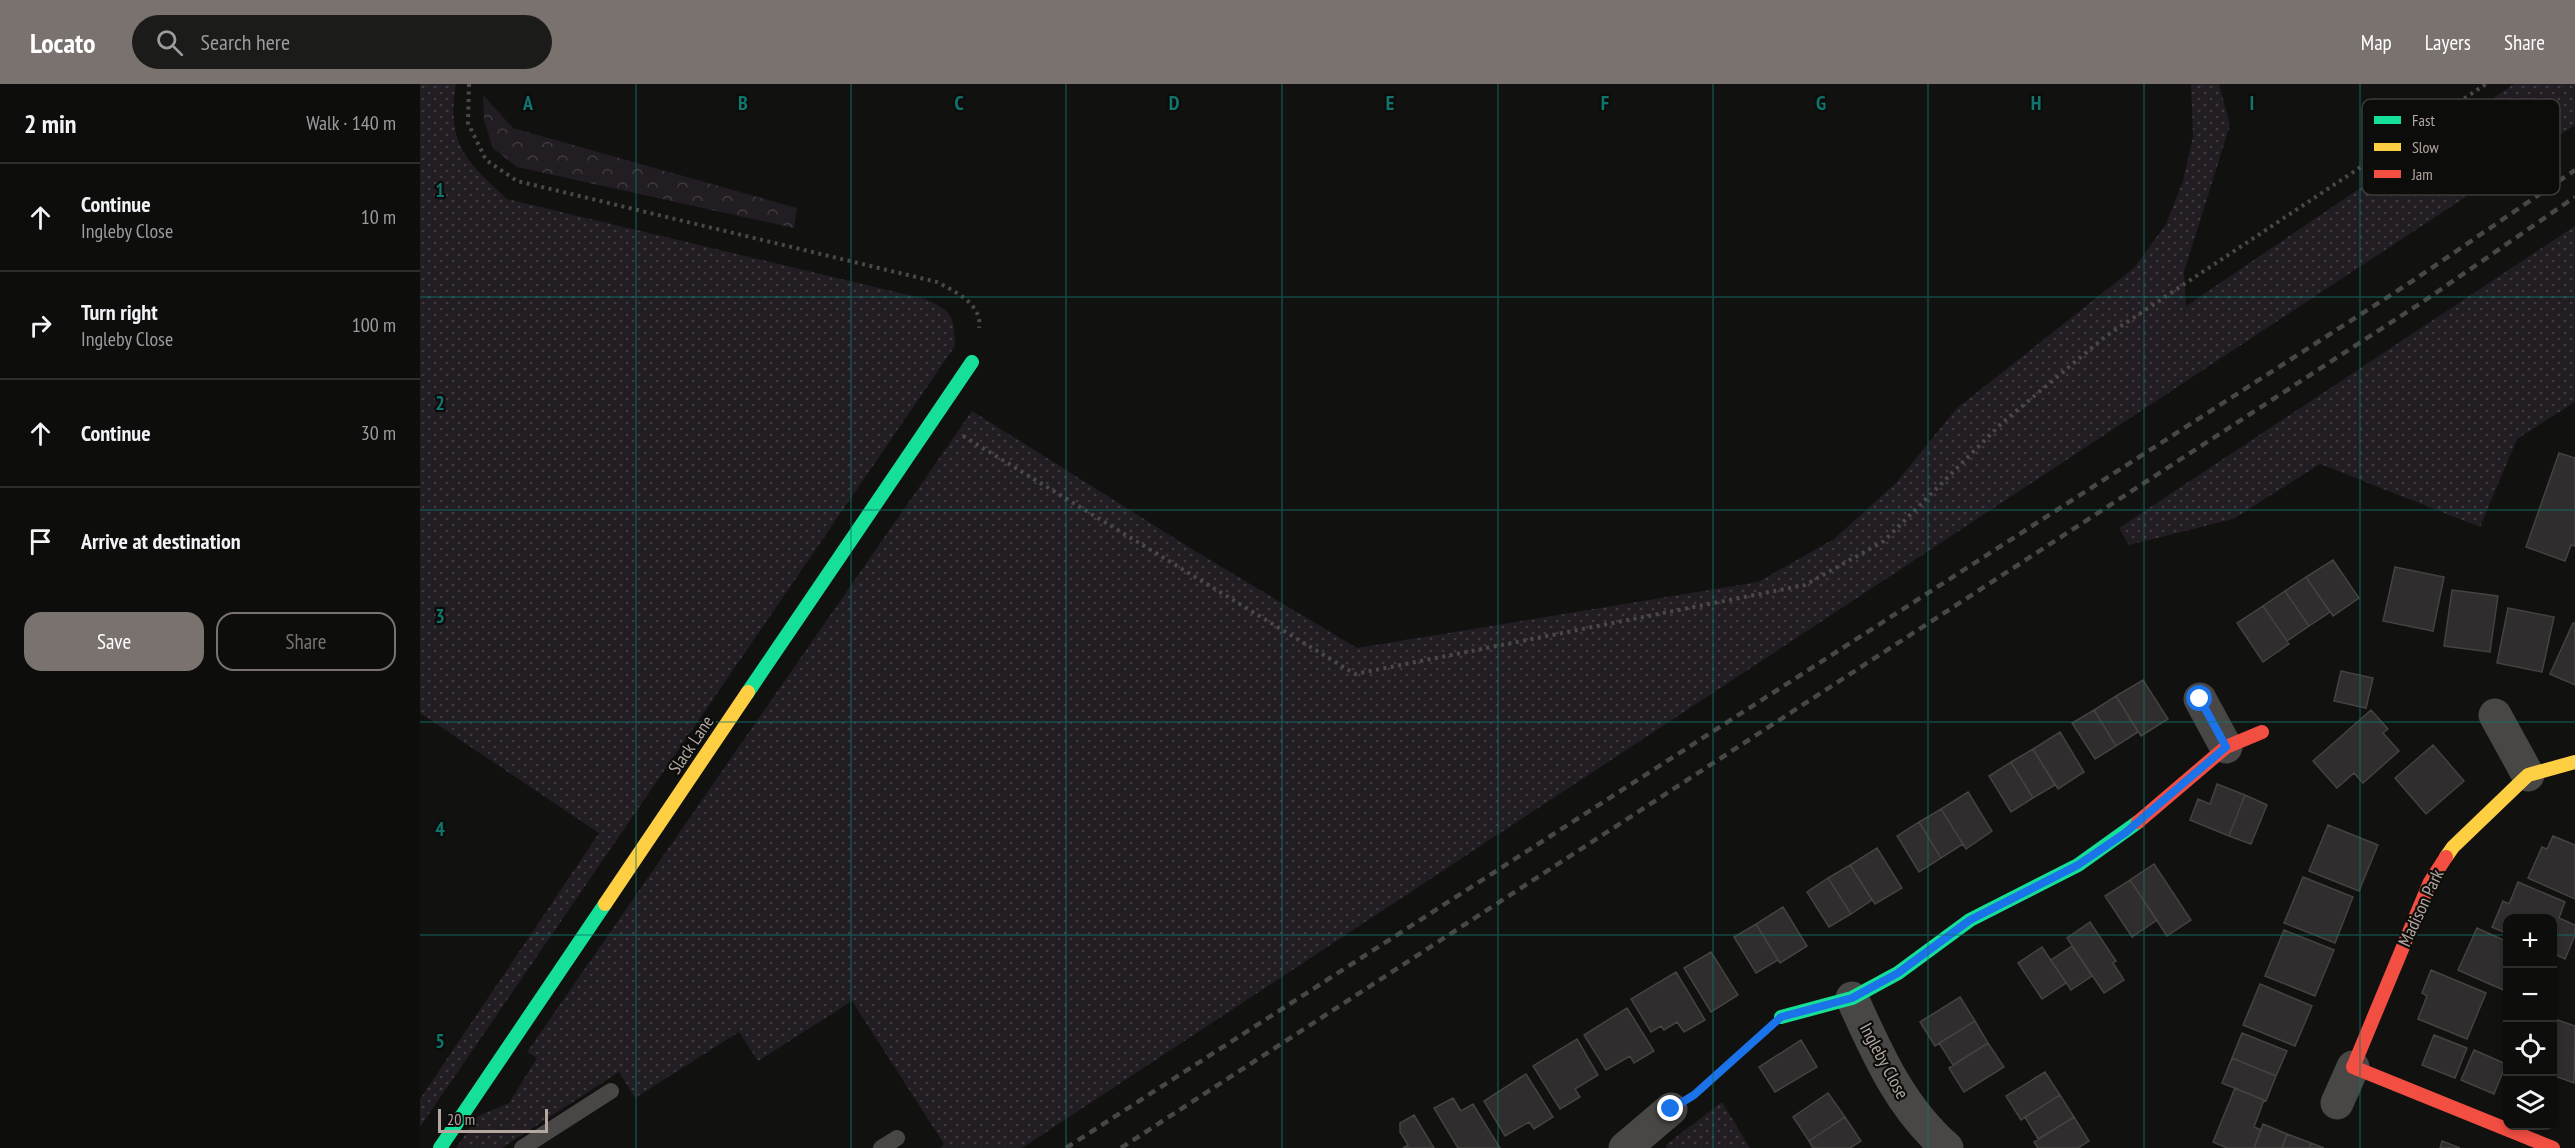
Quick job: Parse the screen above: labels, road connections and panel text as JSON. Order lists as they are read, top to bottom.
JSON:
{
  "streets": {
    "street": ["Slack Lane", "Madison Park", "Ingleby Close"]
  },
  "legend": ["Fast", "Slow", "Jam"],
  "scale_bar": "20 m",
  "page": {
    "header": "Locato",
    "search": "Search here",
    "nav": ["Map", "Layers", "Share"],
    "heading": ["2 min", "Walk · 140 m"],
    "list": [
      ["Continue", "Ingleby Close", "10 m"],
      ["Turn right", "Ingleby Close", "100 m"],
      ["Continue", "30 m"],
      "Arrive at destination"
    ],
    "buttons": ["Save", "Share"],
    "map_buttons": ["+", "−"],
    "scale": "20 m"
  },
  "grid": {
    "columns": [
      "A",
      "B",
      "C",
      "D",
      "E",
      "F",
      "G",
      "H",
      "I"
    ],
    "rows": [
      "1",
      "2",
      "3",
      "4",
      "5"
    ]
  }
}
